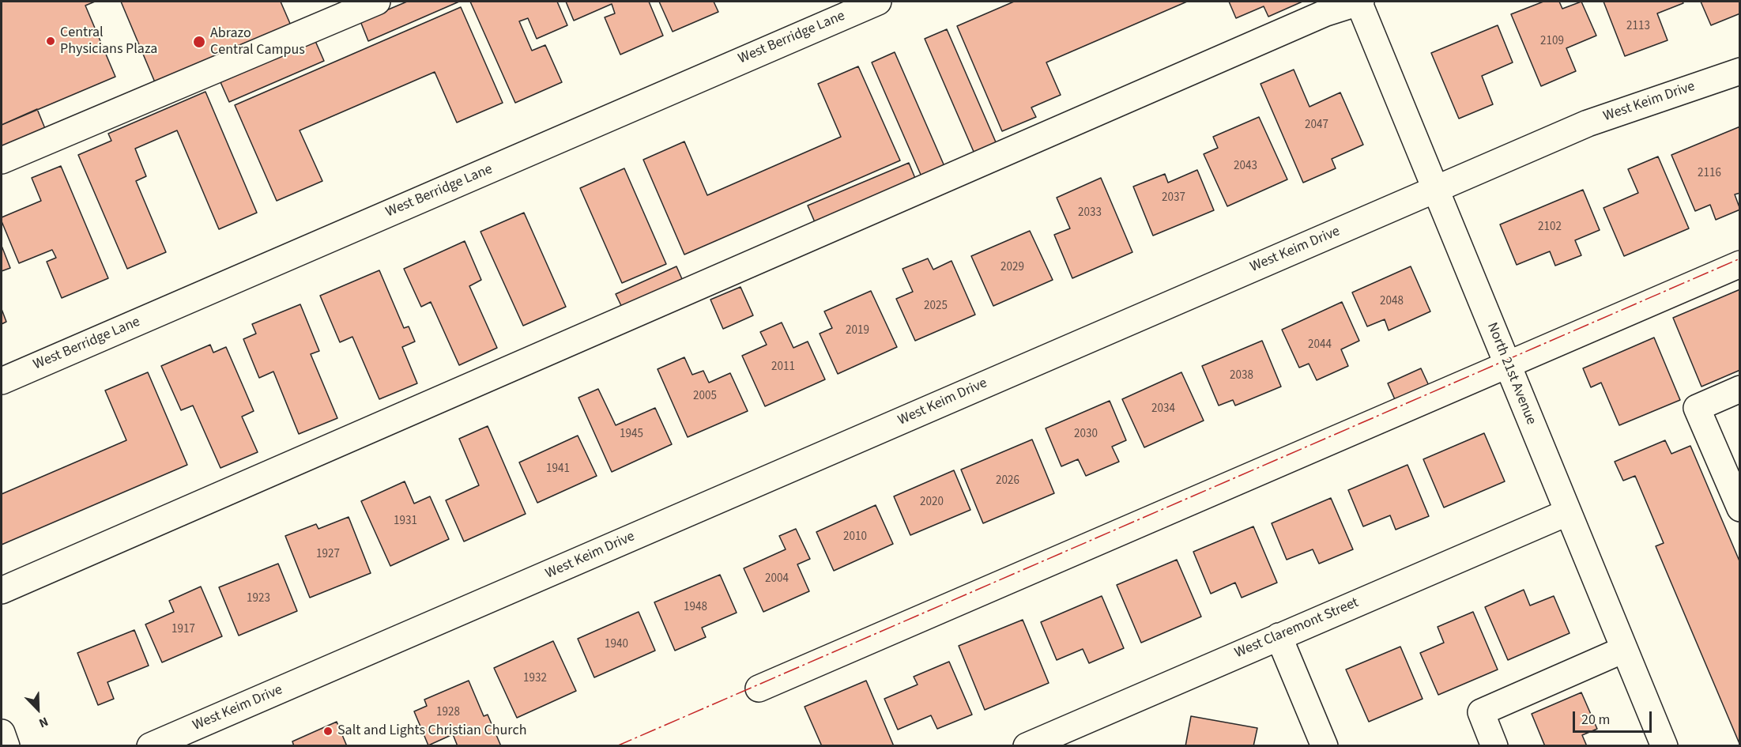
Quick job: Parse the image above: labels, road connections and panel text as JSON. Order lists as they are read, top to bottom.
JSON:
{
  "streets": {
    "street": [
      "West Berridge Lane",
      "West Keim Drive",
      "North 21st Avenue",
      "West Claremont Street"
    ]
  },
  "crossings": [
    ["West Keim Drive", "North 21st Avenue"],
    ["North 21st Avenue", "West Claremont Street"]
  ],
  "places": ["Central Physicians Plaza", "Abrazo Central Campus", "Salt and Lights Christian Church"],
  "house_numbers": [
    "2113",
    "2109",
    "2047",
    "2043",
    "2116",
    "2037",
    "2033",
    "2102",
    "2029",
    "2048",
    "2025",
    "2019",
    "2044",
    "2011",
    "2038",
    "2005",
    "2034",
    "1945",
    "2030",
    "1941",
    "2026",
    "2020",
    "1931",
    "2010",
    "1927",
    "2004",
    "1923",
    "1948",
    "1917",
    "1940",
    "1932",
    "1928"
  ],
  "scale_bar": "20 m",
  "north": "bottom right"
}
